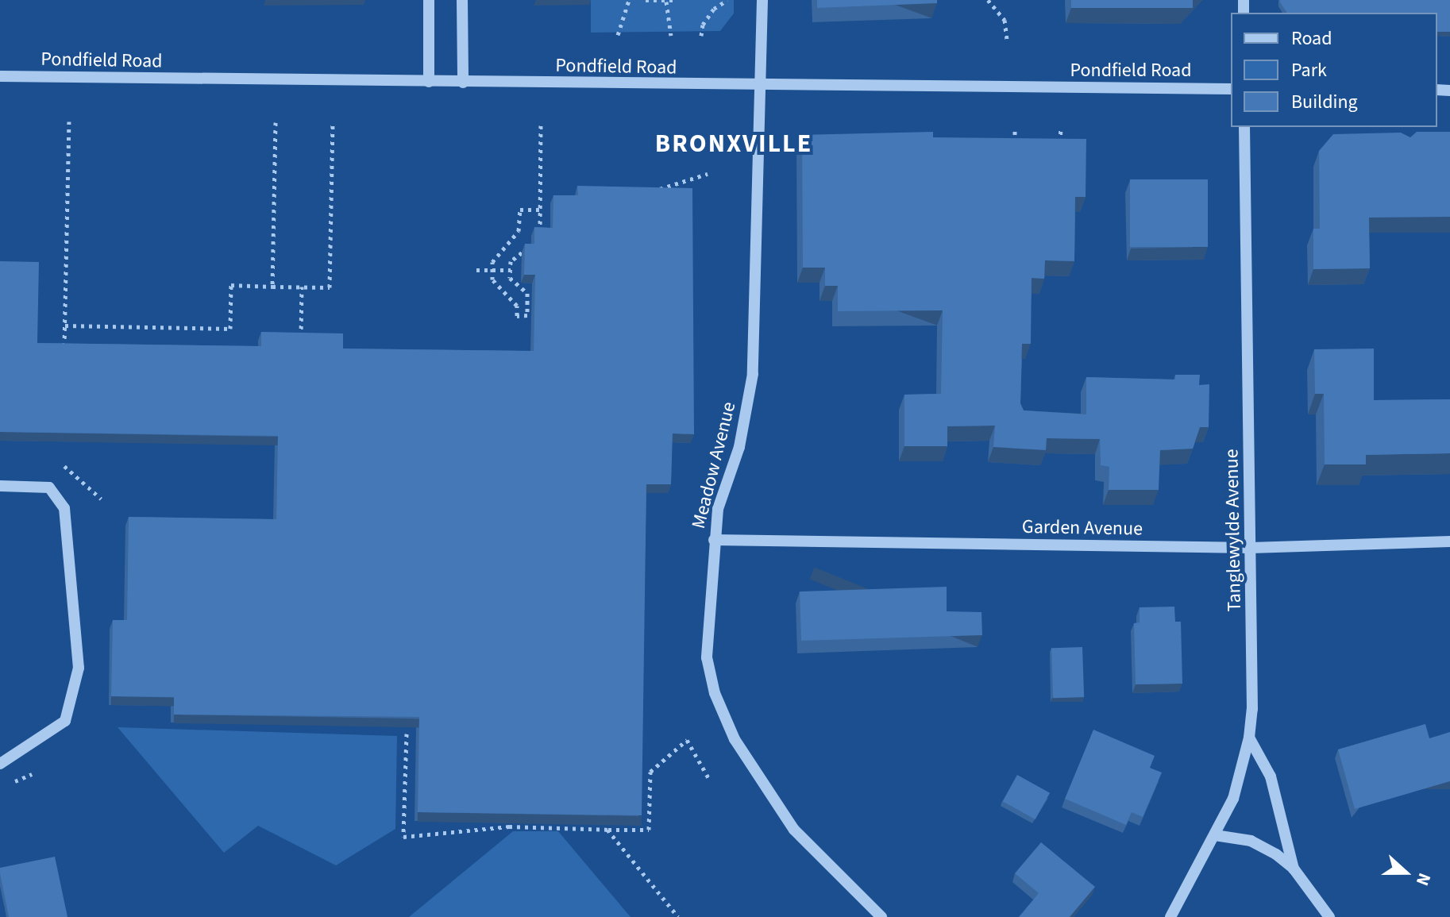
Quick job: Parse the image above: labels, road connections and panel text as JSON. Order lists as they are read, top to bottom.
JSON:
{
  "streets": {
    "street": [
      "Pondfield Road",
      "Meadow Avenue",
      "Garden Avenue",
      "Tanglewylde Avenue"
    ]
  },
  "crossings": [
    ["Pondfield Road", "Meadow Avenue"],
    ["Meadow Avenue", "Garden Avenue"],
    ["Garden Avenue", "Tanglewylde Avenue"]
  ],
  "districts": ["BRONXVILLE"],
  "legend": ["Road", "Park", "Building"],
  "north": "right"
}
